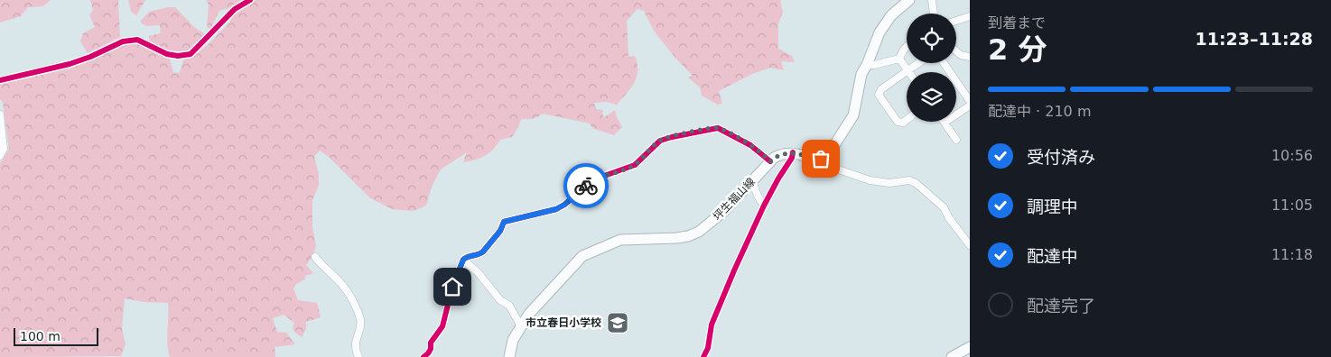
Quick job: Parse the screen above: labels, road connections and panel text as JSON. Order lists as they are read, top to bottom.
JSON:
{
  "streets": {
    "main road": ["坪生福山線"]
  },
  "places": {
    "school or university": ["市立春日小学校"]
  },
  "scale_bar": "100 m",
  "page": {
    "heading": ["2 分", "到着まで", "11:23–11:28"],
    "bar": "配達中 · 210 m",
    "list": [
      ["受付済み", "10:56"],
      ["調理中", "11:05"],
      ["配達中", "11:18"],
      "配達完了"
    ],
    "scale": "100 m"
  }
}
